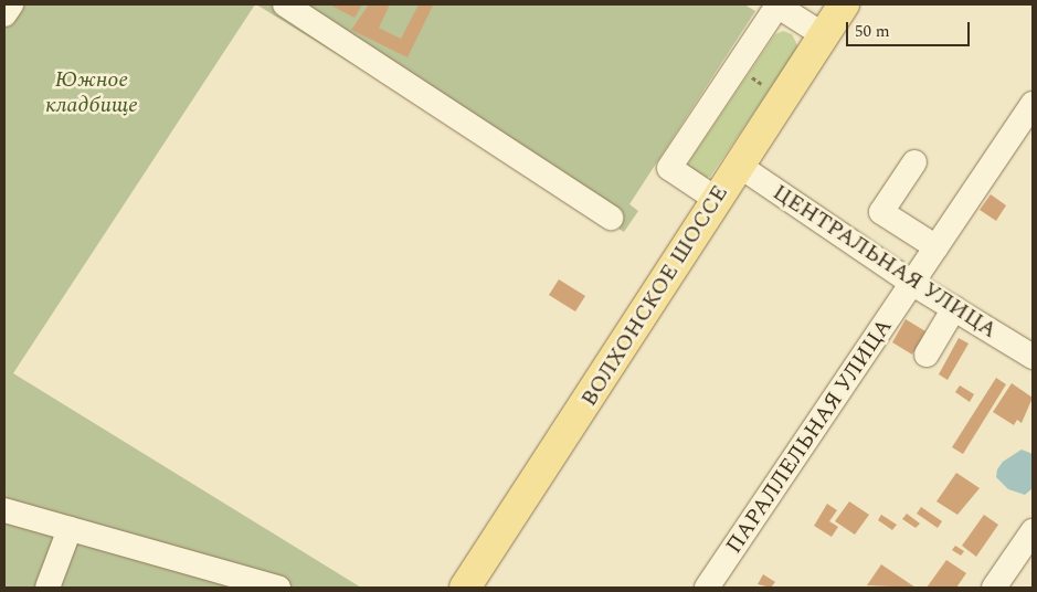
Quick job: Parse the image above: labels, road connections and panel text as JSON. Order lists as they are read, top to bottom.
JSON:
{
  "streets": {
    "main road": ["ВОЛХОНСКОЕ ШОССЕ"],
    "street": ["ЦЕНТРАЛЬНАЯ УЛИЦА", "ПАРАЛЛЕЛЬНАЯ УЛИЦА"]
  },
  "crossings": [
    ["ЦЕНТРАЛЬНАЯ УЛИЦА", "ВОЛХОНСКОЕ ШОССЕ"],
    ["ЦЕНТРАЛЬНАЯ УЛИЦА", "ПАРАЛЛЕЛЬНАЯ УЛИЦА"]
  ],
  "parks": ["Южное кладбище"],
  "scale_bar": "50 m"
}
